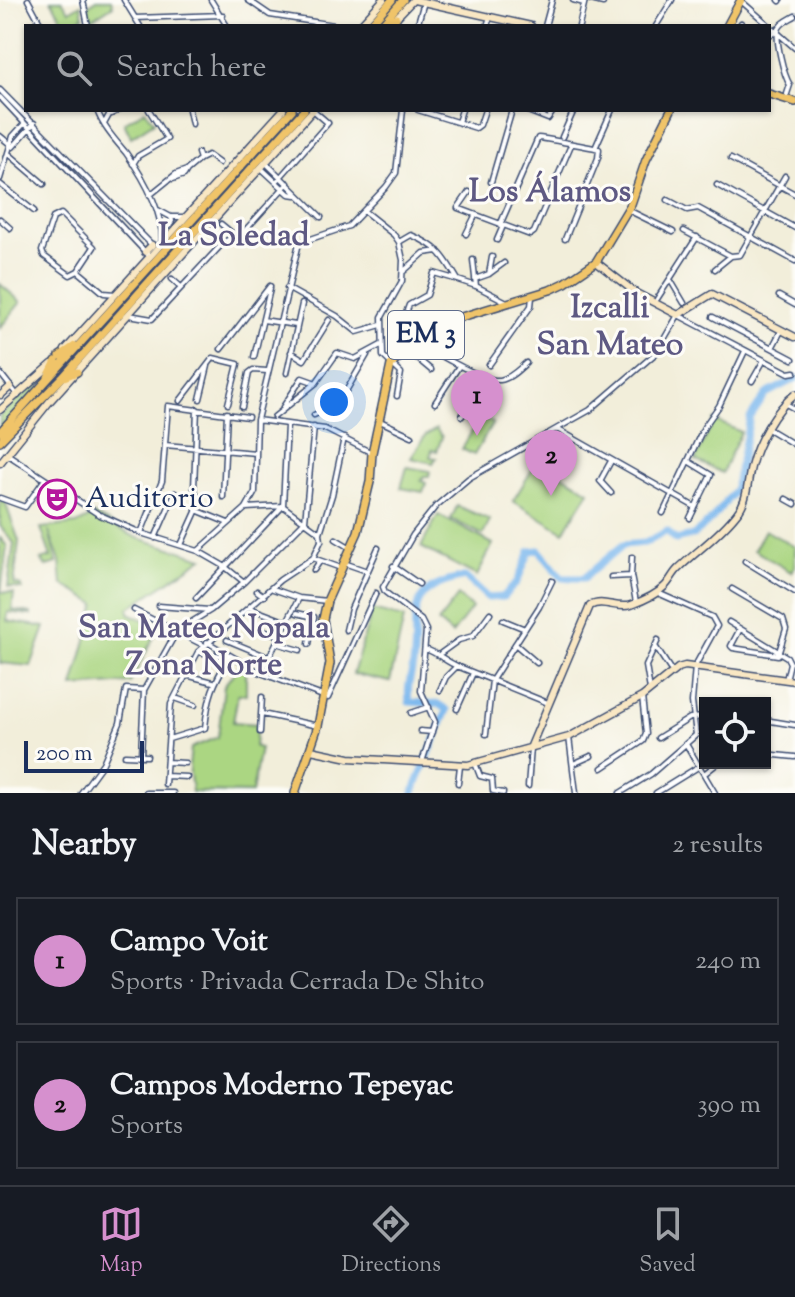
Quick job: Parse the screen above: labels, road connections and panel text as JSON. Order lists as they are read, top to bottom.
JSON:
{
  "streets": {
    "main road": ["EM 3"]
  },
  "districts": [
    "Los Álamos",
    "La Soledad",
    "Izcalli San Mateo",
    "San Mateo Nopala Zona Norte"
  ],
  "places": {
    "theatre": ["Auditorio"]
  },
  "scale_bar": "200 m",
  "page": {
    "search": "Search here",
    "pins": ["1", "2"],
    "scale": "200 m",
    "heading": ["Nearby", "2 results"],
    "list": [
      {
        "mark": "1",
        "name": "Campo Voit",
        "note": "Sports · Privada Cerrada De Shito",
        "value": "240 m"
      },
      {
        "mark": "2",
        "name": "Campos Moderno Tepeyac",
        "note": "Sports",
        "value": "390 m"
      }
    ],
    "nav": ["Map", "Directions", "Saved"]
  }
}
